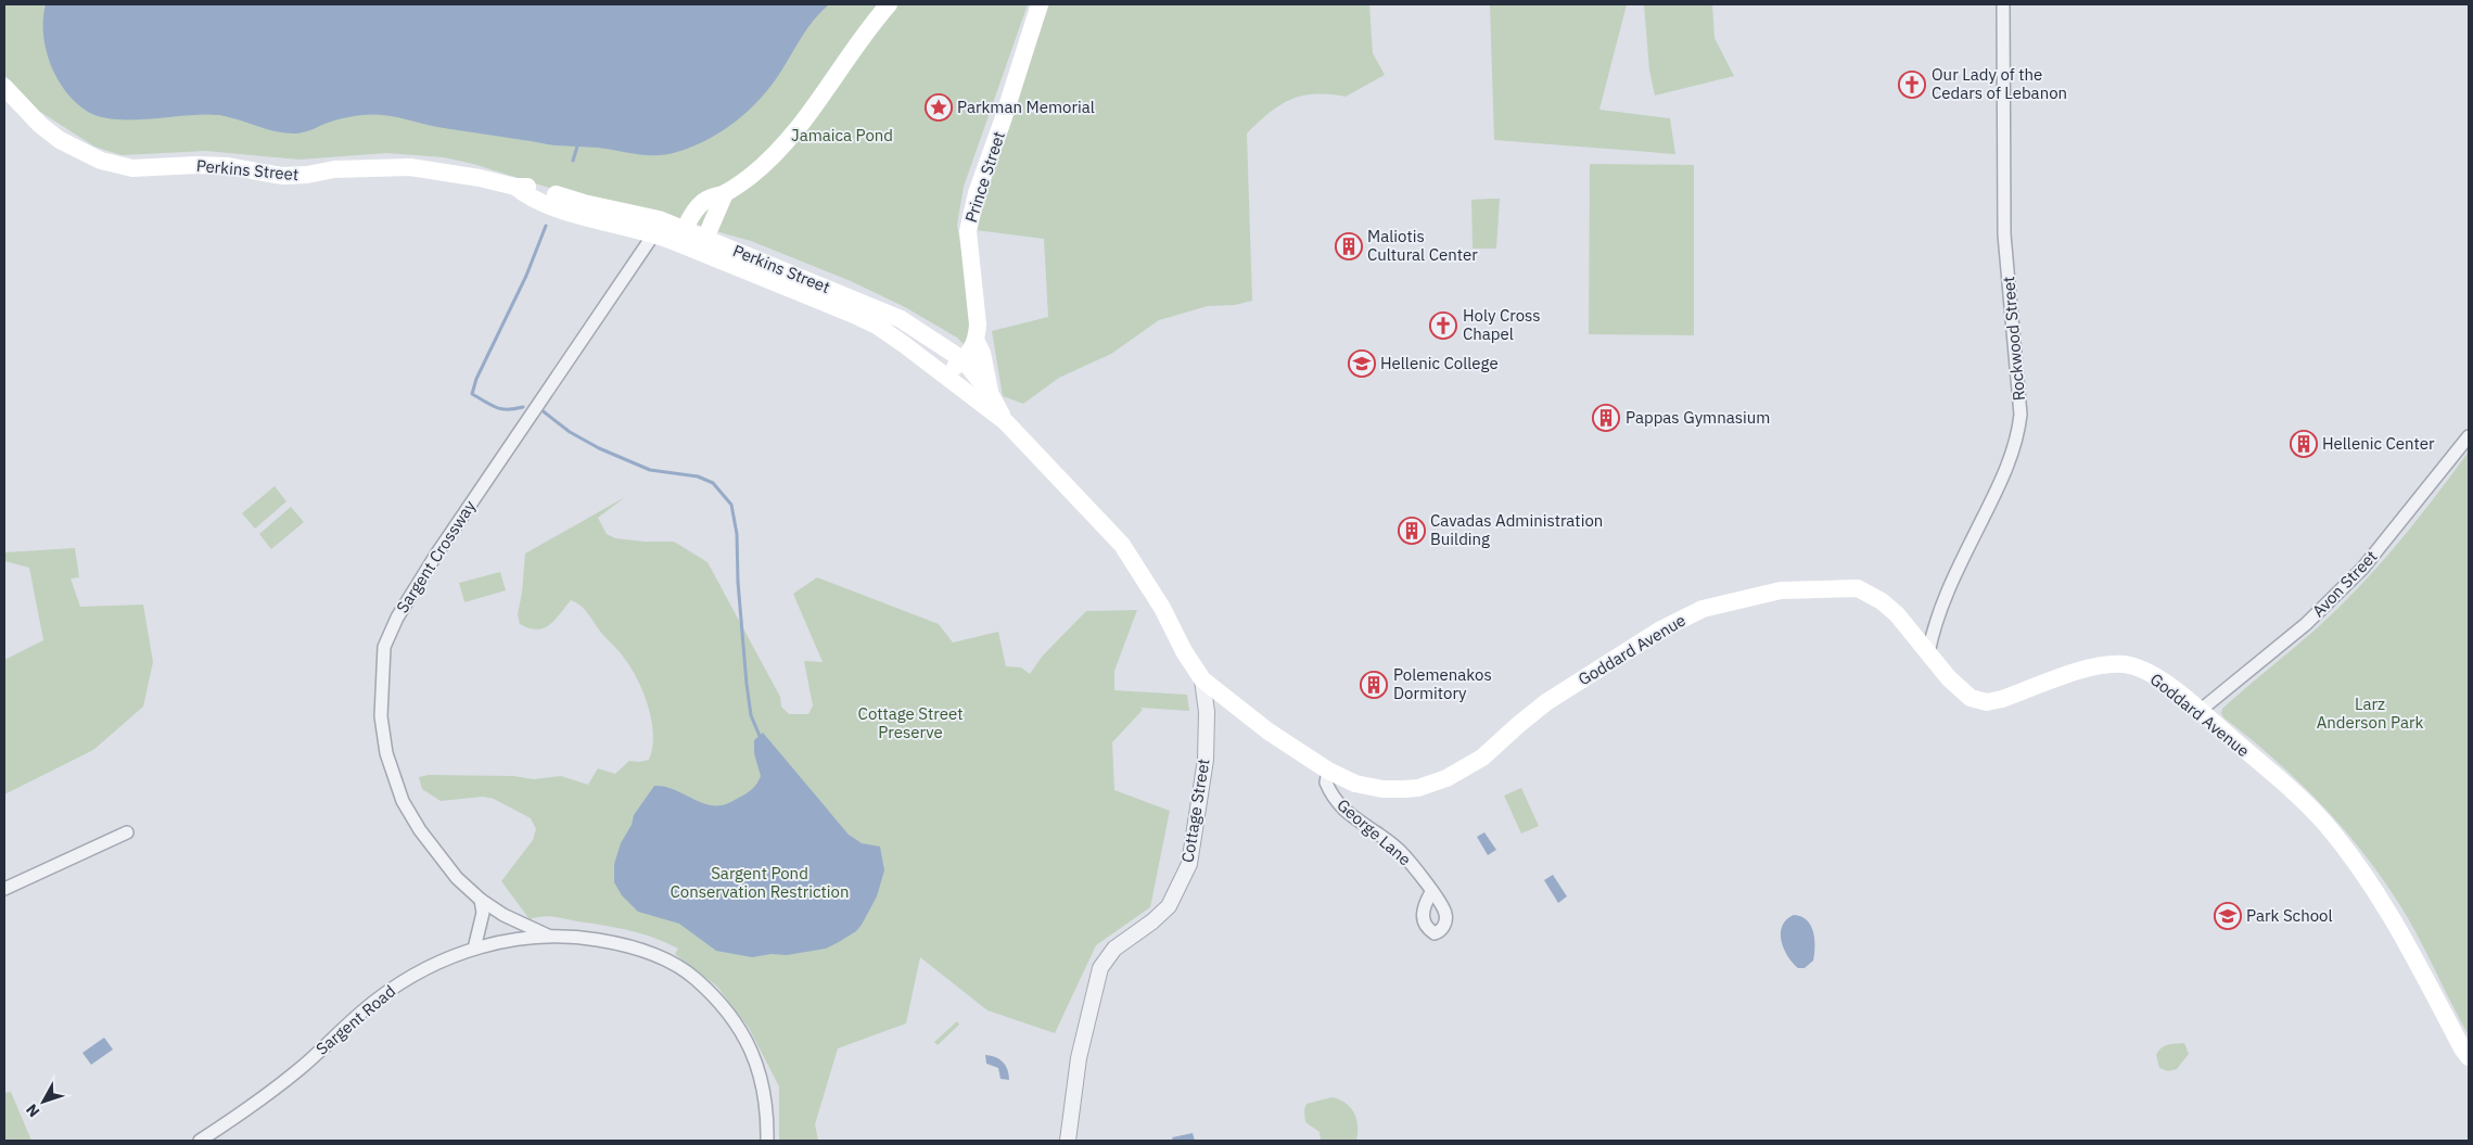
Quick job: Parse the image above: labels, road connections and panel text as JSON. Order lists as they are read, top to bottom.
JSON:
{
  "streets": {
    "main road": [
      "Perkins Street",
      "Prince Street",
      "Goddard Avenue",
      "Cottage Street"
    ],
    "street": [
      "Rockwood Street",
      "Sargent Crossway",
      "Avon Street",
      "George Lane",
      "Sargent Road"
    ]
  },
  "crossings": [
    ["Perkins Street", "Prince Street"],
    ["Perkins Street", "Sargent Crossway"],
    ["Perkins Street", "Cottage Street"],
    ["Rockwood Street", "Goddard Avenue"],
    ["Sargent Crossway", "Sargent Road"],
    ["Avon Street", "Goddard Avenue"],
    ["Goddard Avenue", "Cottage Street"],
    ["Goddard Avenue", "George Lane"]
  ],
  "parks": [
    "Jamaica Pond",
    "Larz Anderson Park",
    "Cottage Street Preserve",
    "Sargent Pond Conservation Restriction"
  ],
  "places": {
    "church": ["Our Lady of the Cedars of Lebanon", "Holy Cross Chapel"],
    "place": ["Parkman Memorial"],
    "building": [
      "Maliotis Cultural Center",
      "Pappas Gymnasium",
      "Hellenic Center",
      "Cavadas Administration Building",
      "Polemenakos Dormitory"
    ],
    "school or university": ["Hellenic College", "Park School"]
  },
  "north": "bottom left"
}
